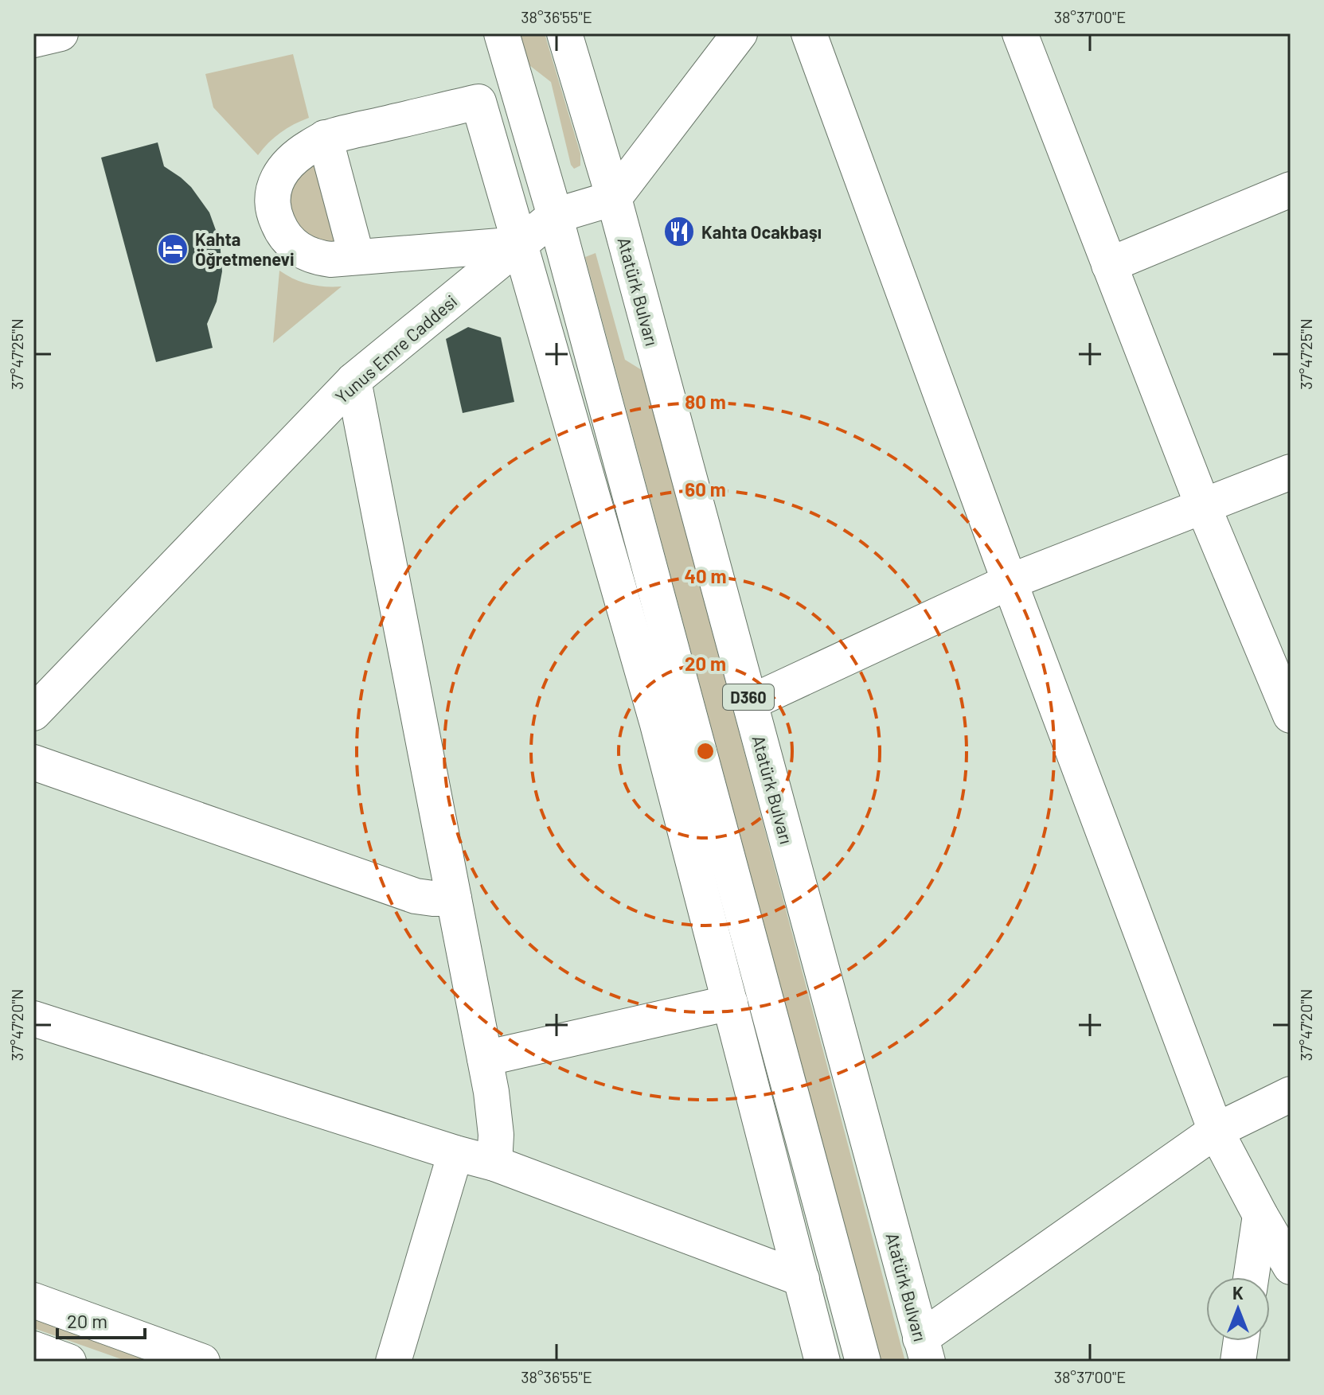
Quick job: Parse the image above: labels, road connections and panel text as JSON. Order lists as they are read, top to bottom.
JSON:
{
  "streets": {
    "main road": ["Atatürk Bulvarı", "Yunus Emre Caddesi", "D360"]
  },
  "crossings": [
    ["Atatürk Bulvarı", "Yunus Emre Caddesi"]
  ],
  "places": {
    "restaurant": ["Kahta Ocakbaşı"],
    "hotel": ["Kahta Öğretmenevi"]
  },
  "scale_bar": "20 m",
  "north": "top",
  "coordinates": [
    "38°36'55\"E",
    "38°37'00\"E",
    "37°47'25\"N",
    "37°47'20\"N"
  ],
  "rings": [
    "80 m",
    "60 m",
    "40 m",
    "20 m"
  ]
}
